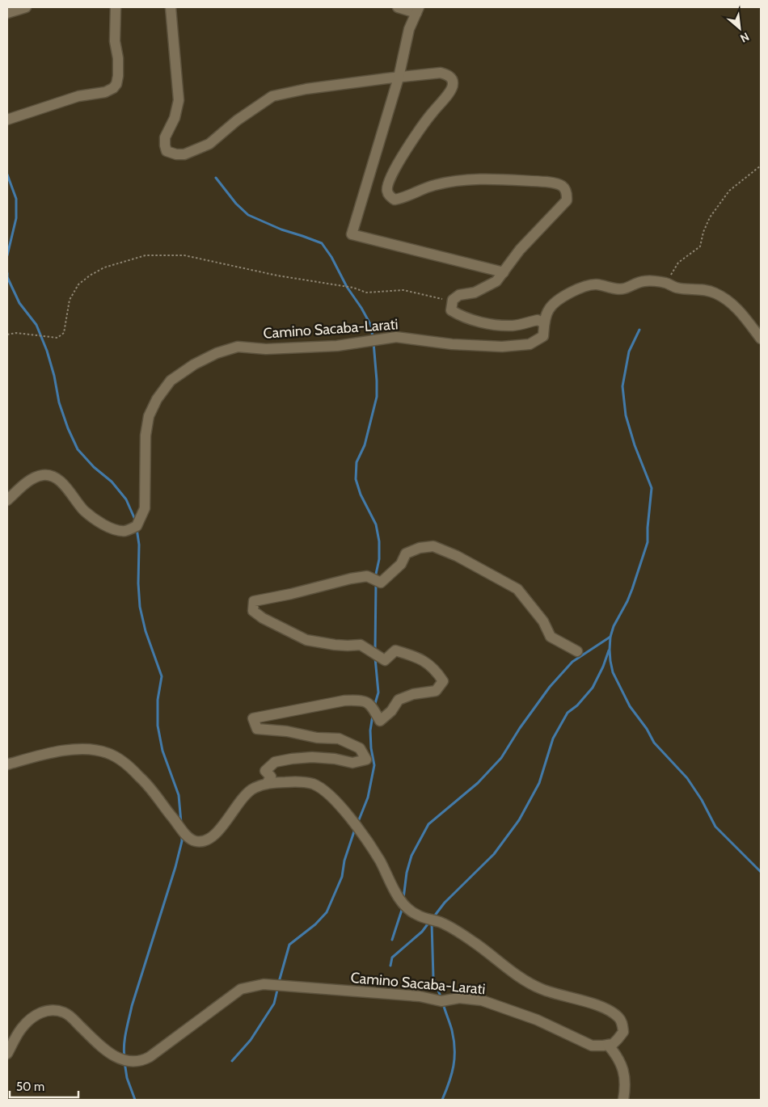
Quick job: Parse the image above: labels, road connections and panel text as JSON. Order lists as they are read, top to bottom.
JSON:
{
  "streets": {
    "street": ["Camino Sacaba-Larati"]
  },
  "scale_bar": "50 m",
  "north": "bottom right"
}
